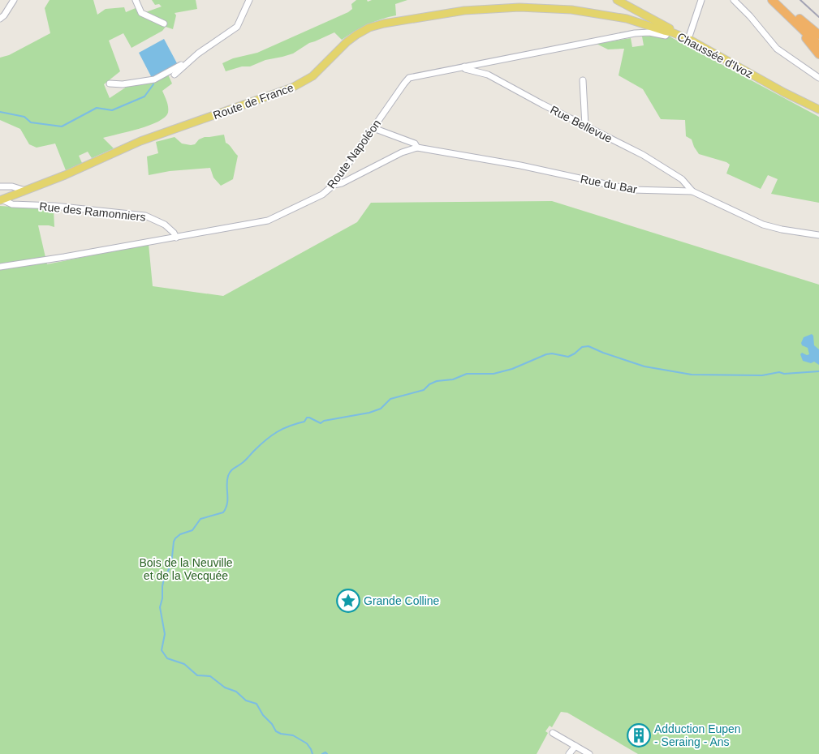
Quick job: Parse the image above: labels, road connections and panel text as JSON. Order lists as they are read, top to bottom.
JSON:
{
  "streets": {
    "main road": ["Chaussée d'Ivoz", "Route de France"],
    "street": [
      "Rue Bellevue",
      "Route Napoléon",
      "Rue du Bar",
      "Rue des Ramonniers"
    ]
  },
  "crossings": [
    ["Chaussée d'Ivoz", "Route de France"],
    ["Chaussée d'Ivoz", "Route Napoléon"],
    ["Route de France", "Route Napoléon"],
    ["Route de France", "Rue des Ramonniers"],
    ["Rue Bellevue", "Route Napoléon"],
    ["Rue Bellevue", "Rue du Bar"],
    ["Route Napoléon", "Rue du Bar"],
    ["Route Napoléon", "Rue des Ramonniers"]
  ],
  "parks": ["Bois de la Neuville et de la Vecquée"],
  "places": {
    "place": ["Grande Colline"],
    "building": ["Adduction Eupen - Seraing - Ans"]
  }
}
